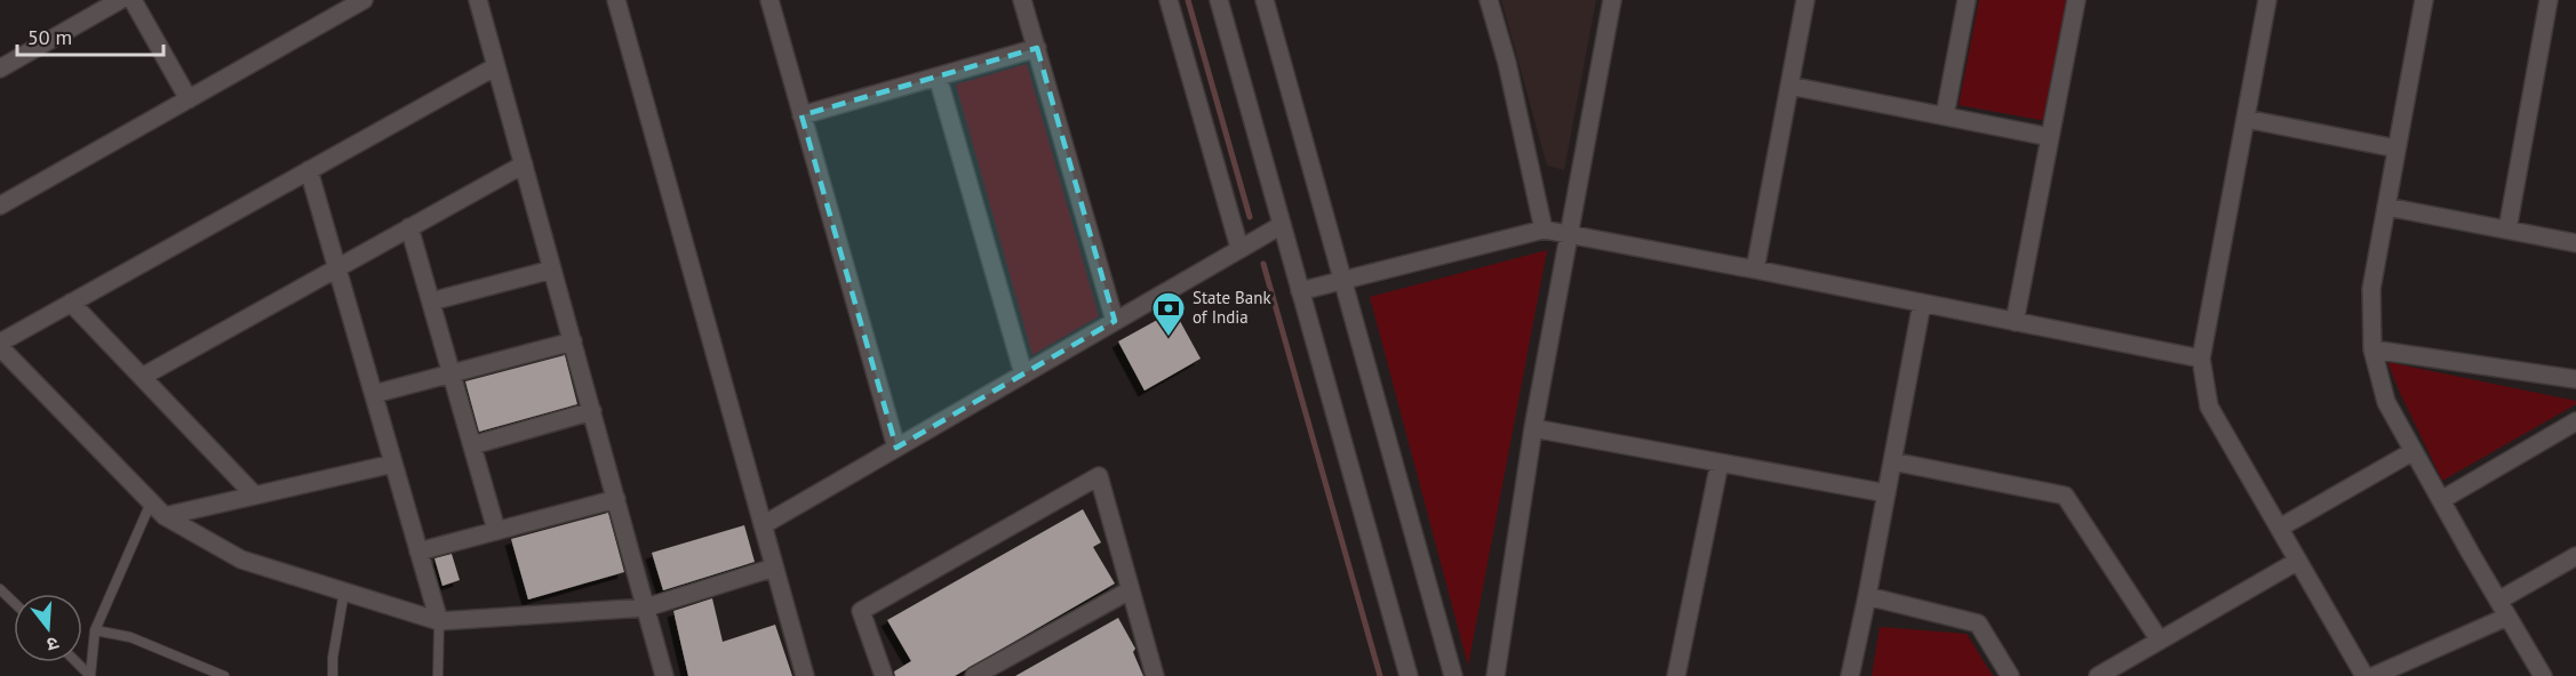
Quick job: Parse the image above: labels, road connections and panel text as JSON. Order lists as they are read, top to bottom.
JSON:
{
  "places": {
    "bank": ["State Bank of India"]
  },
  "scale_bar": "50 m",
  "north": "bottom"
}
